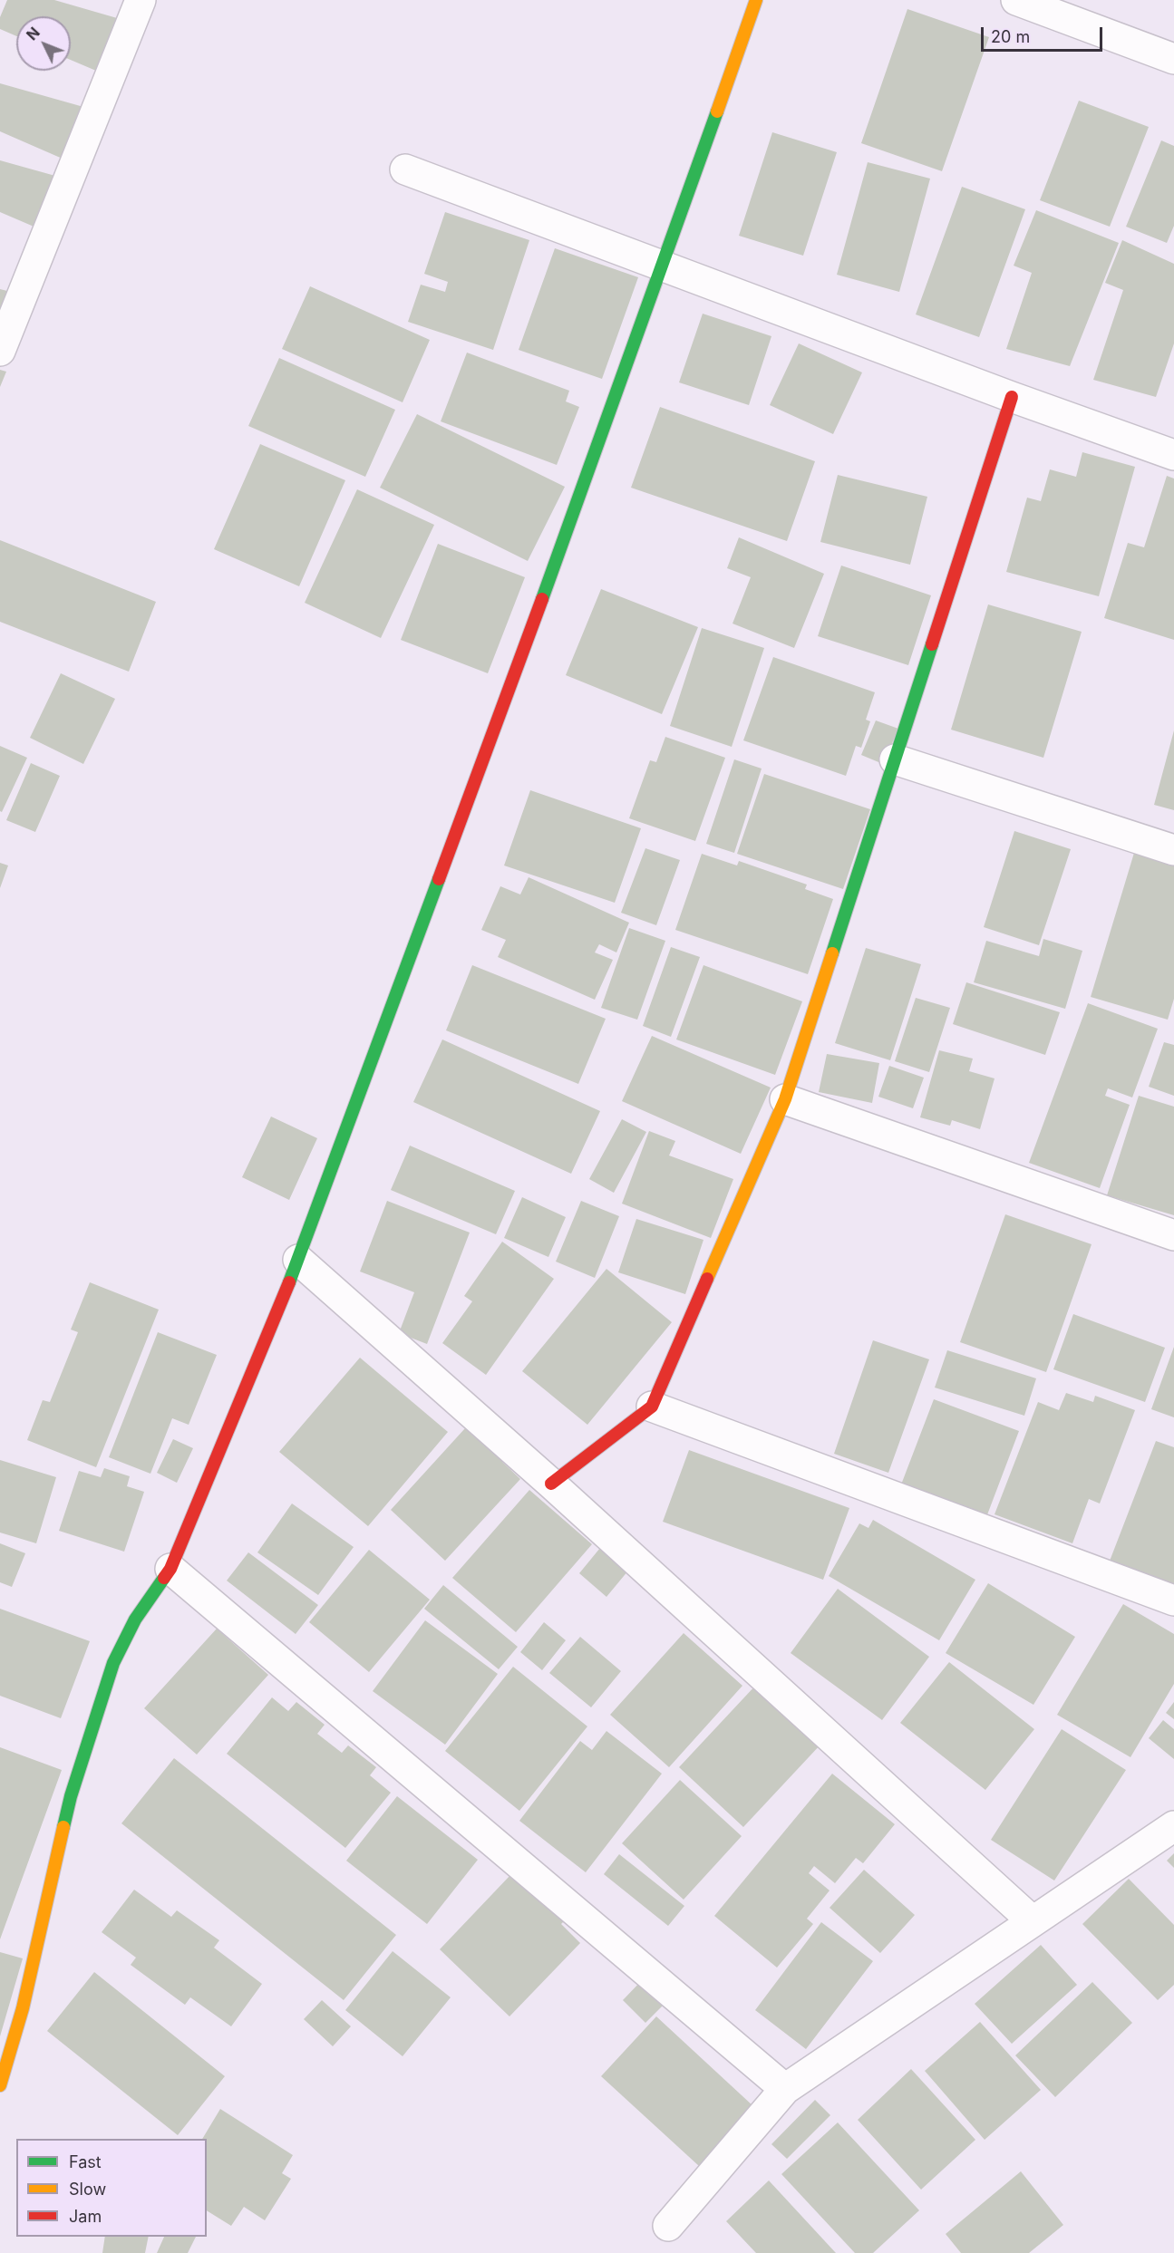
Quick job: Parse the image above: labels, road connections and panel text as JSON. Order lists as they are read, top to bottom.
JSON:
{
  "legend": ["Fast", "Slow", "Jam"],
  "scale_bar": "20 m",
  "north": "top left"
}
